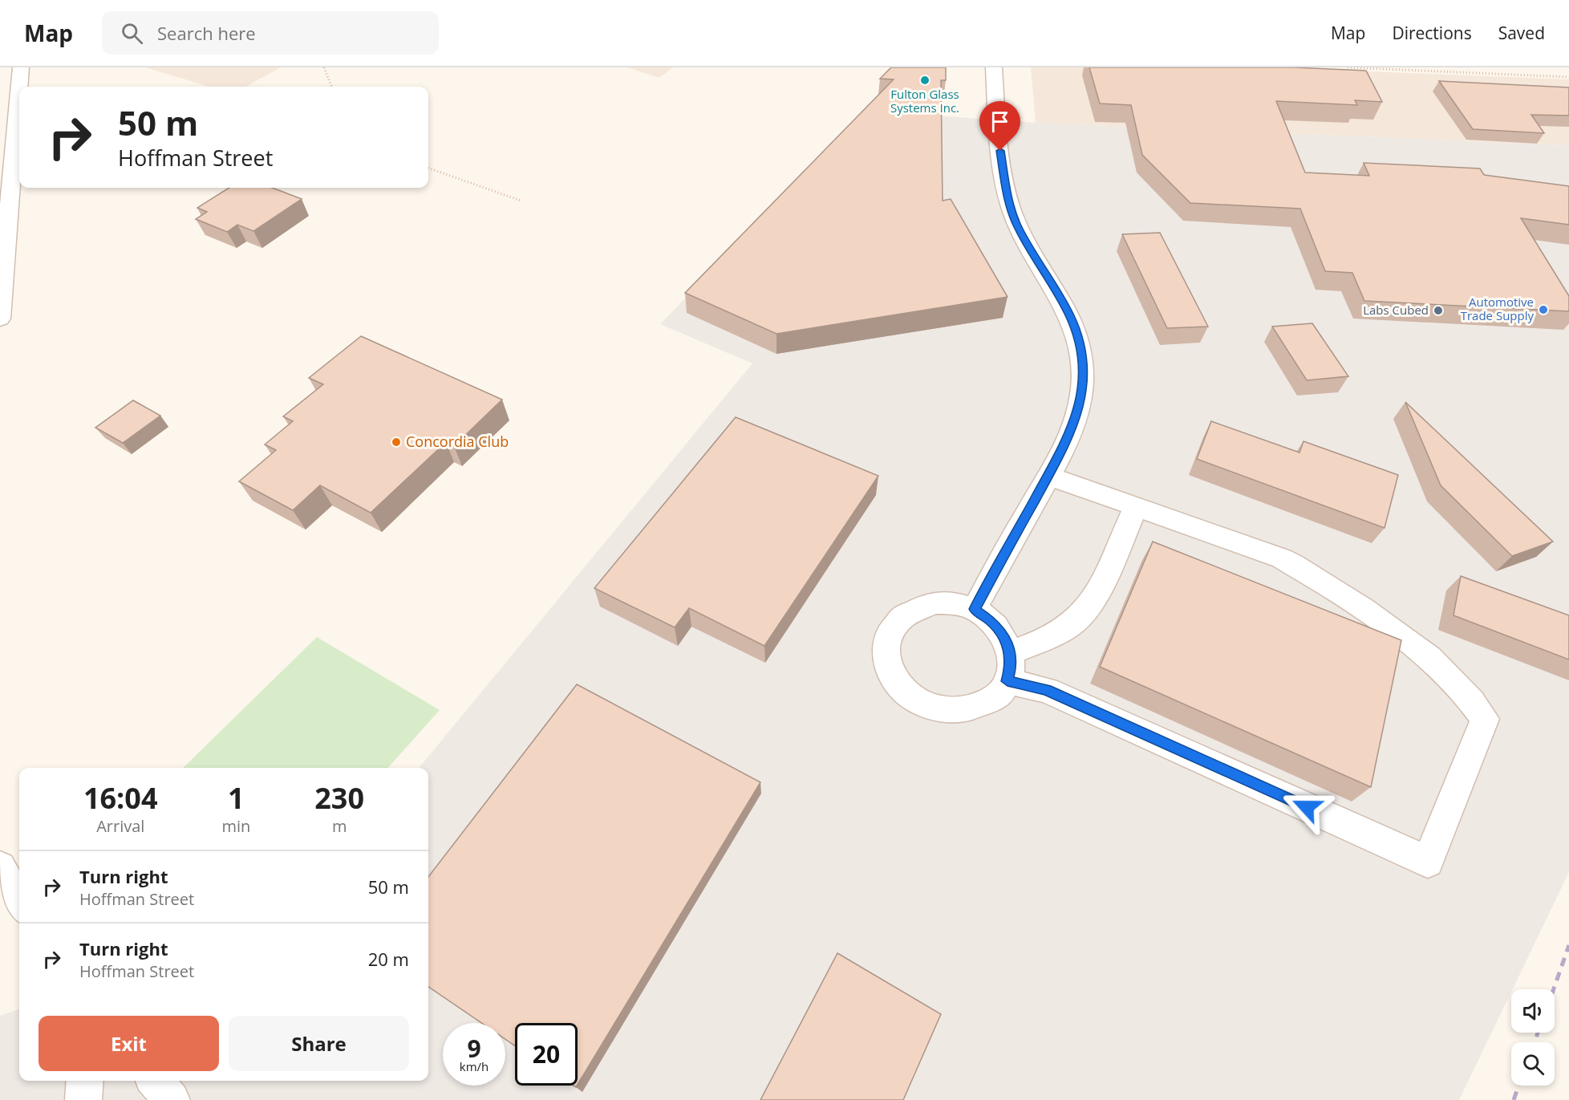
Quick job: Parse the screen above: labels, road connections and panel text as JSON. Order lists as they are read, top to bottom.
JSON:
{
  "places": [
    "Fulton Glass Systems Inc.",
    "Automotive Trade Supply",
    "Labs Cubed",
    "Concordia Club"
  ],
  "page": {
    "header": "Map",
    "search": "Search here",
    "nav": ["Map", "Directions", "Saved"],
    "turn": ["50 m", "Hoffman Street"],
    "eta": [
      "16:04",
      "Arrival",
      "1",
      "min",
      "230",
      "m"
    ],
    "list": [
      {
        "name": "Turn right",
        "note": "Hoffman Street",
        "value": "50 m"
      },
      {
        "name": "Turn right",
        "note": "Hoffman Street",
        "value": "20 m"
      }
    ],
    "buttons": ["Exit", "Share"],
    "speed": "9 km/h",
    "limit": "20"
  }
}
